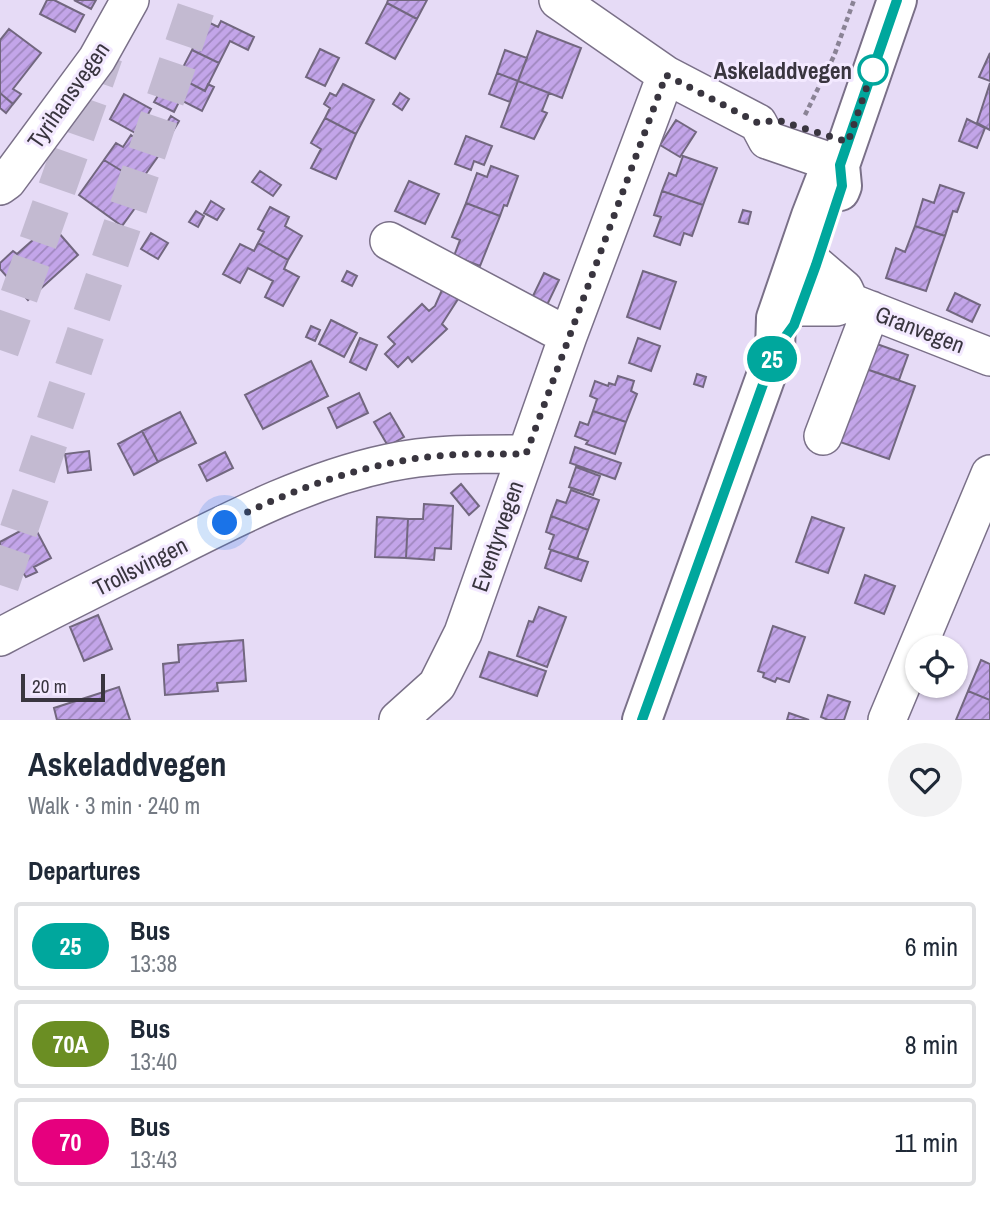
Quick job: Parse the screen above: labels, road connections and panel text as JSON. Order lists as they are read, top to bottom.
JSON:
{
  "streets": {
    "street": [
      "Tyrihansvegen",
      "Granvegen",
      "Eventyrvegen",
      "Trollsvingen"
    ]
  },
  "crossings": [
    ["Eventyrvegen", "Trollsvingen"]
  ],
  "places": ["Askeladdvegen"],
  "lines": ["bus line 25"],
  "scale_bar": "20 m",
  "page": {
    "on_map": "25",
    "scale": "20 m",
    "heading": [
      ["Askeladdvegen", "Walk · 3 min · 240 m"],
      "Departures"
    ],
    "list": [
      {
        "mark": "25",
        "name": "Bus",
        "note": "13:38",
        "value": "6 min"
      },
      {
        "mark": "70A",
        "name": "Bus",
        "note": "13:40",
        "value": "8 min"
      },
      {
        "mark": "70",
        "name": "Bus",
        "note": "13:43",
        "value": "11 min"
      }
    ]
  }
}
